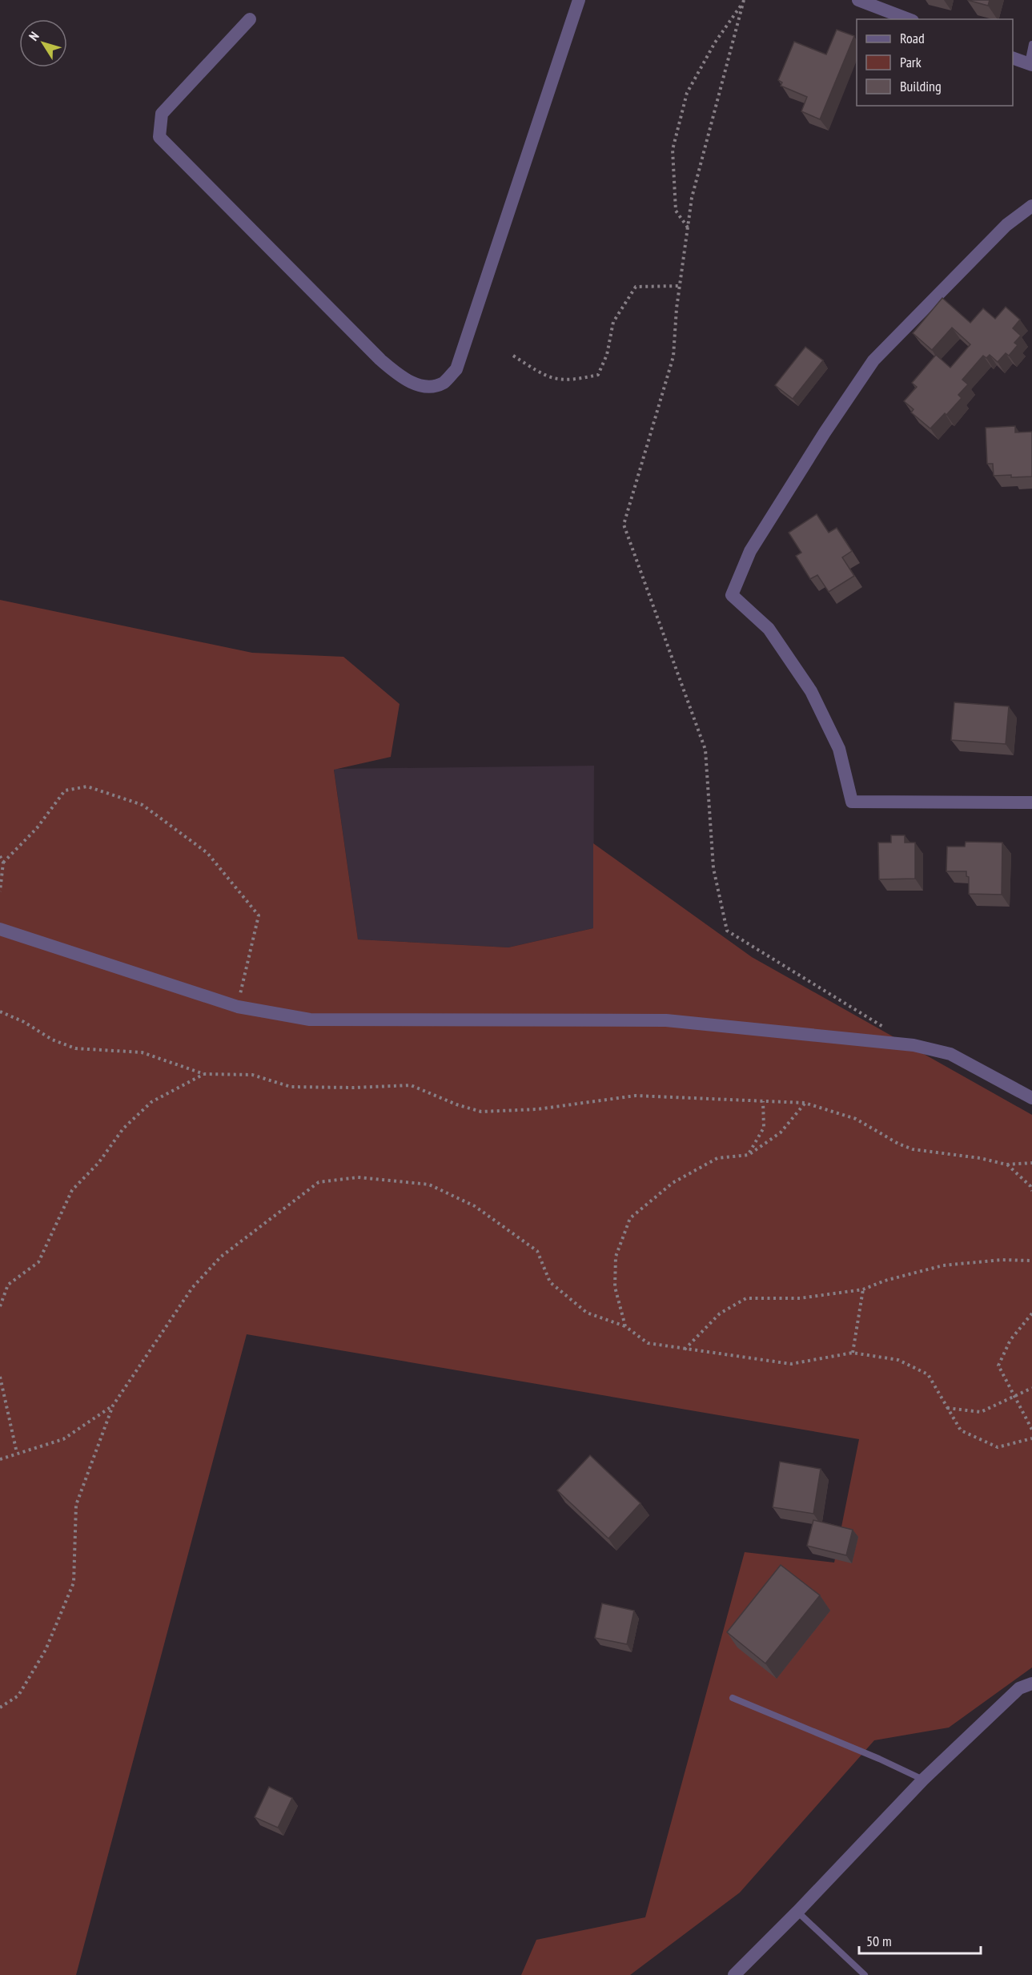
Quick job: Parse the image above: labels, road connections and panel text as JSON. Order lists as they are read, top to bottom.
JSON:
{
  "legend": ["Road", "Park", "Building"],
  "scale_bar": "50 m",
  "north": "top left"
}
